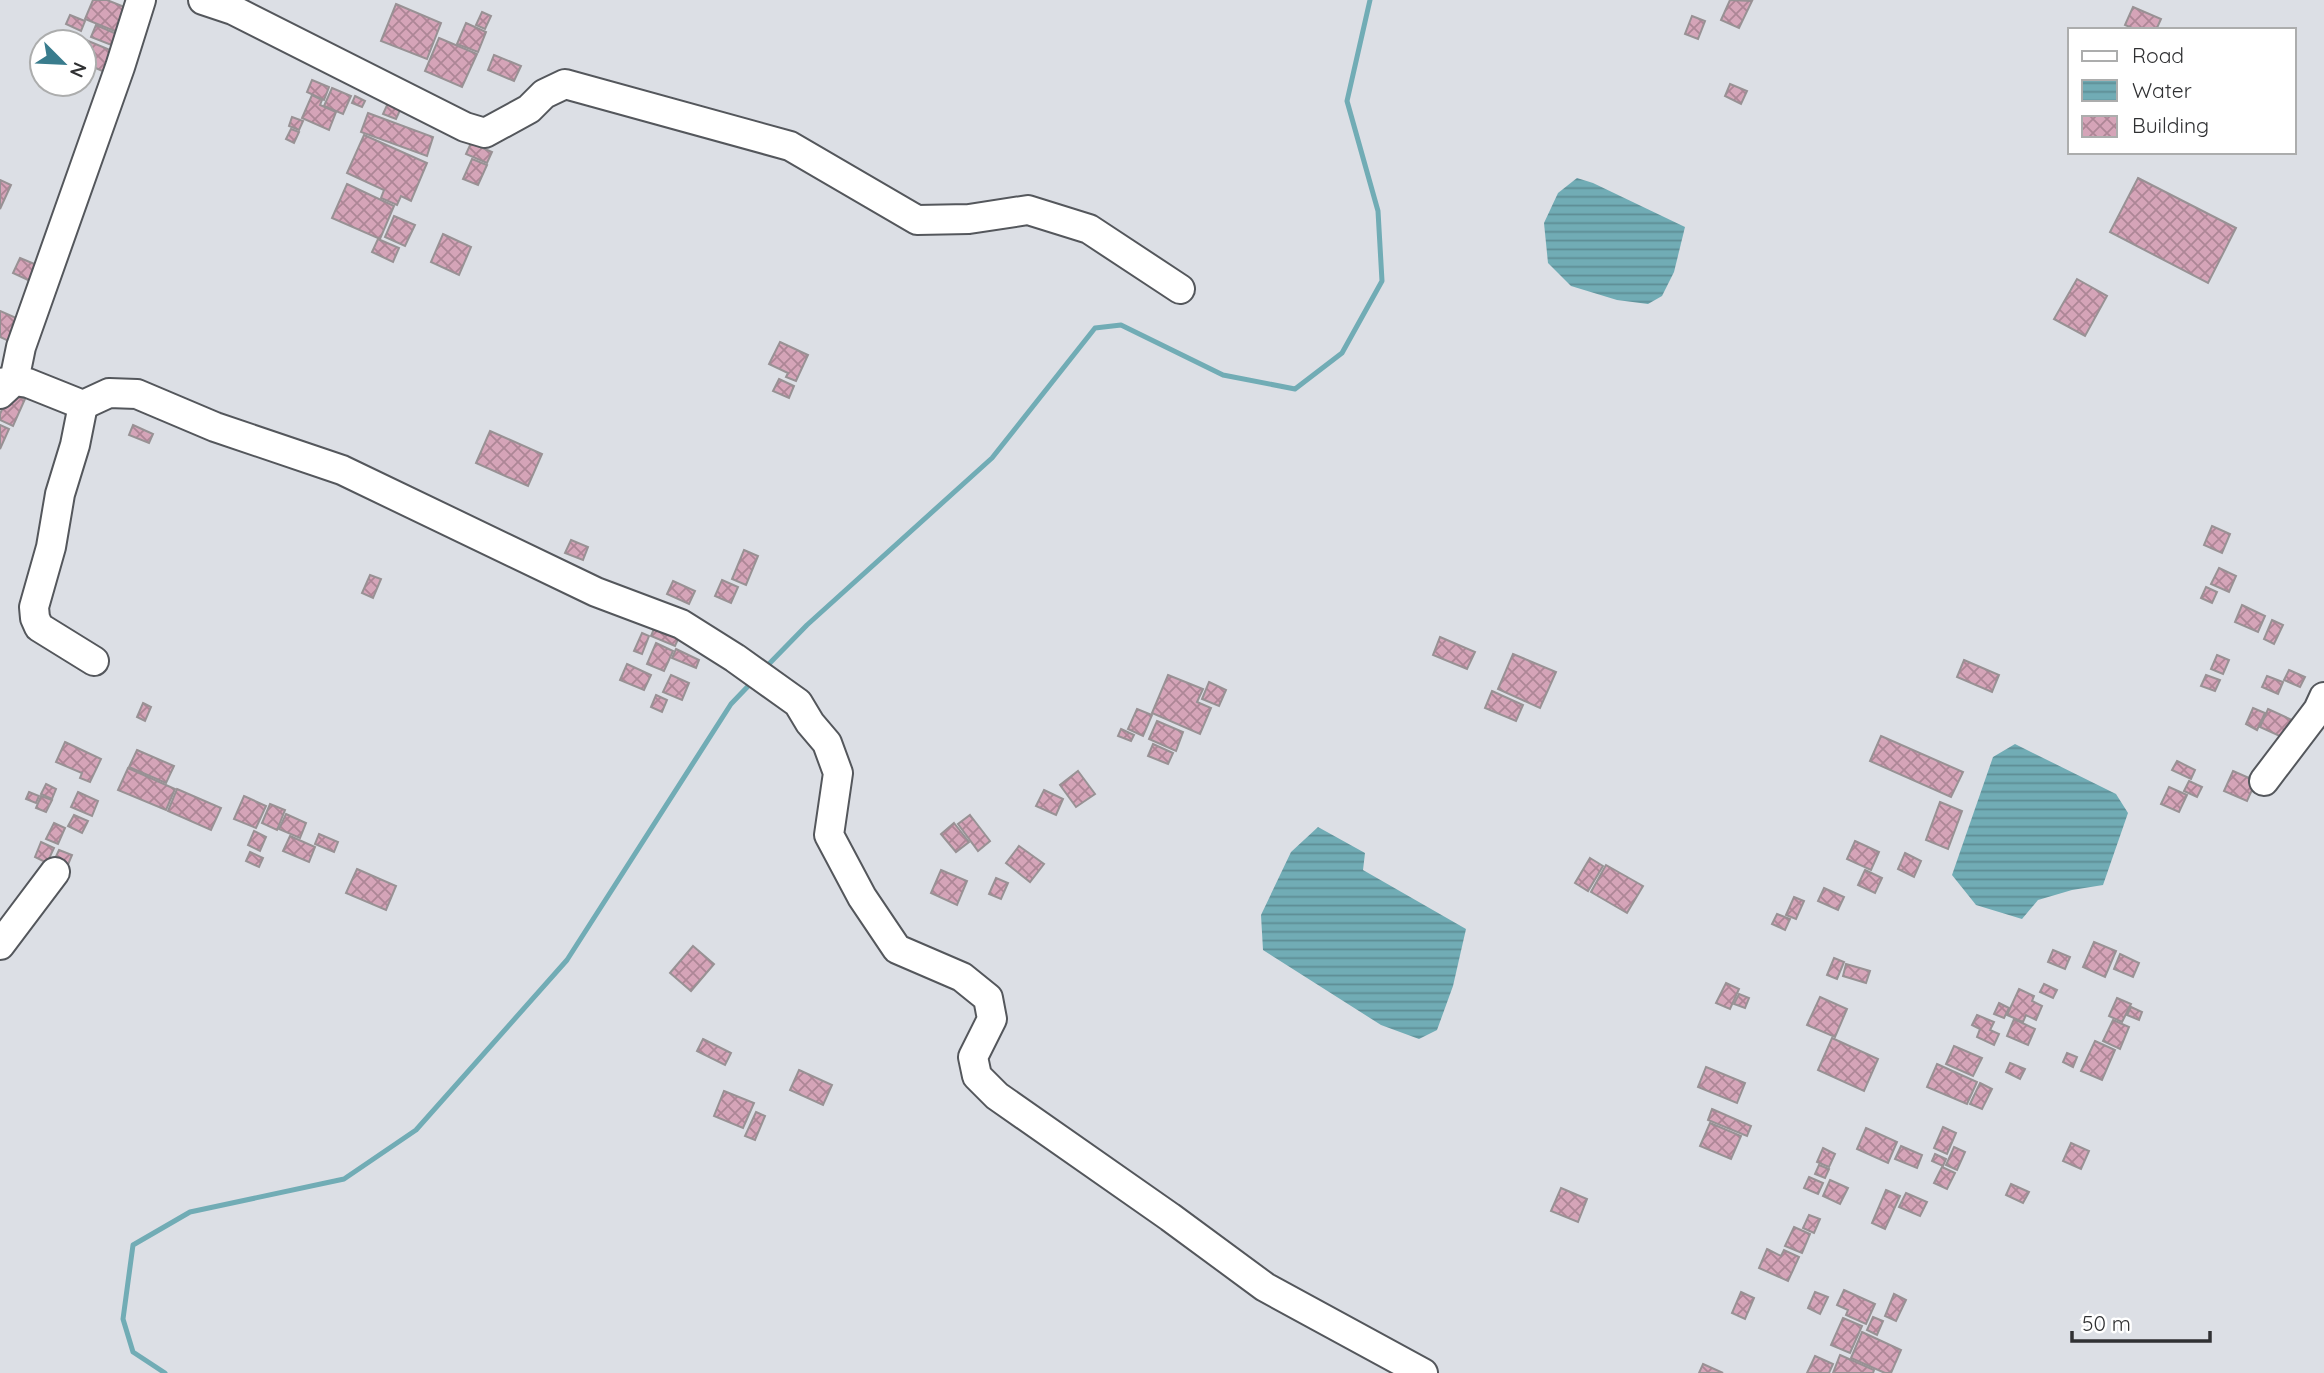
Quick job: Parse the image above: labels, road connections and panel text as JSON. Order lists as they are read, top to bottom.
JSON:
{
  "legend": ["Road", "Water", "Building"],
  "scale_bar": "50 m",
  "north": "bottom right"
}
